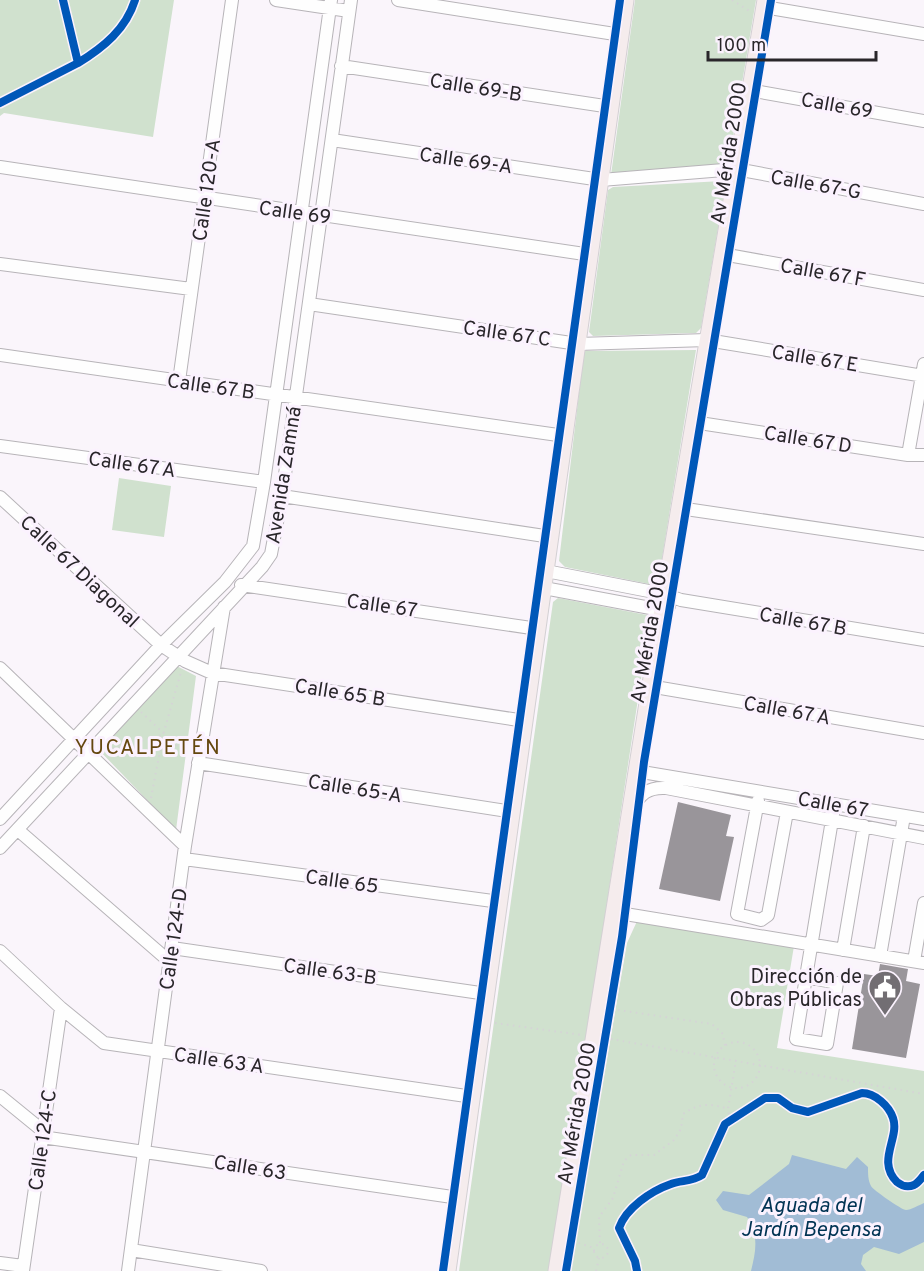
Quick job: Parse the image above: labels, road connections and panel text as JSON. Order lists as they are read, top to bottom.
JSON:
{
  "streets": {
    "street": [
      "Calle 69-B",
      "Calle 69",
      "Calle 69-A",
      "Calle 67-G",
      "Calle 120-A",
      "Calle 67 F",
      "Calle 67 C",
      "Calle 67 E",
      "Calle 67 B",
      "Calle 67 D",
      "Calle 67 A",
      "Avenida Zamná",
      "Calle 67 Diagonal",
      "Calle 67",
      "Calle 65 B",
      "Calle 65-A",
      "Calle 65",
      "Calle 124-D",
      "Calle 63-B",
      "Calle 63 A",
      "Calle 124-C",
      "Calle 63"
    ],
    "cycle path": ["Av Mérida 2000"]
  },
  "crossings": [
    ["Calle 69-B", "Avenida Zamná"],
    ["Calle 69", "Calle 120-A"],
    ["Calle 69", "Avenida Zamná"],
    ["Calle 69-A", "Calle 67-G"],
    ["Calle 69-A", "Avenida Zamná"],
    ["Calle 120-A", "Calle 67 B"],
    ["Calle 67 C", "Calle 67 E"],
    ["Calle 67 C", "Avenida Zamná"],
    ["Calle 67 B", "Avenida Zamná"],
    ["Calle 67 A", "Avenida Zamná"],
    ["Avenida Zamná", "Calle 67 Diagonal"],
    ["Avenida Zamná", "Calle 67"],
    ["Avenida Zamná", "Calle 65 B"],
    ["Avenida Zamná", "Calle 124-D"],
    ["Calle 67 Diagonal", "Calle 65 B"],
    ["Calle 65 B", "Calle 124-D"],
    ["Calle 65-A", "Calle 124-D"],
    ["Calle 65", "Calle 124-D"],
    ["Calle 124-D", "Calle 63-B"],
    ["Calle 124-D", "Calle 63 A"],
    ["Calle 124-D", "Calle 63"],
    ["Calle 63 A", "Calle 124-C"],
    ["Calle 124-C", "Calle 63"]
  ],
  "districts": ["YUCALPETÉN"],
  "water": ["Aguada del Jardín Bepensa"],
  "places": {
    "public building": ["Dirección de Obras Públicas"]
  },
  "scale_bar": "100 m"
}
